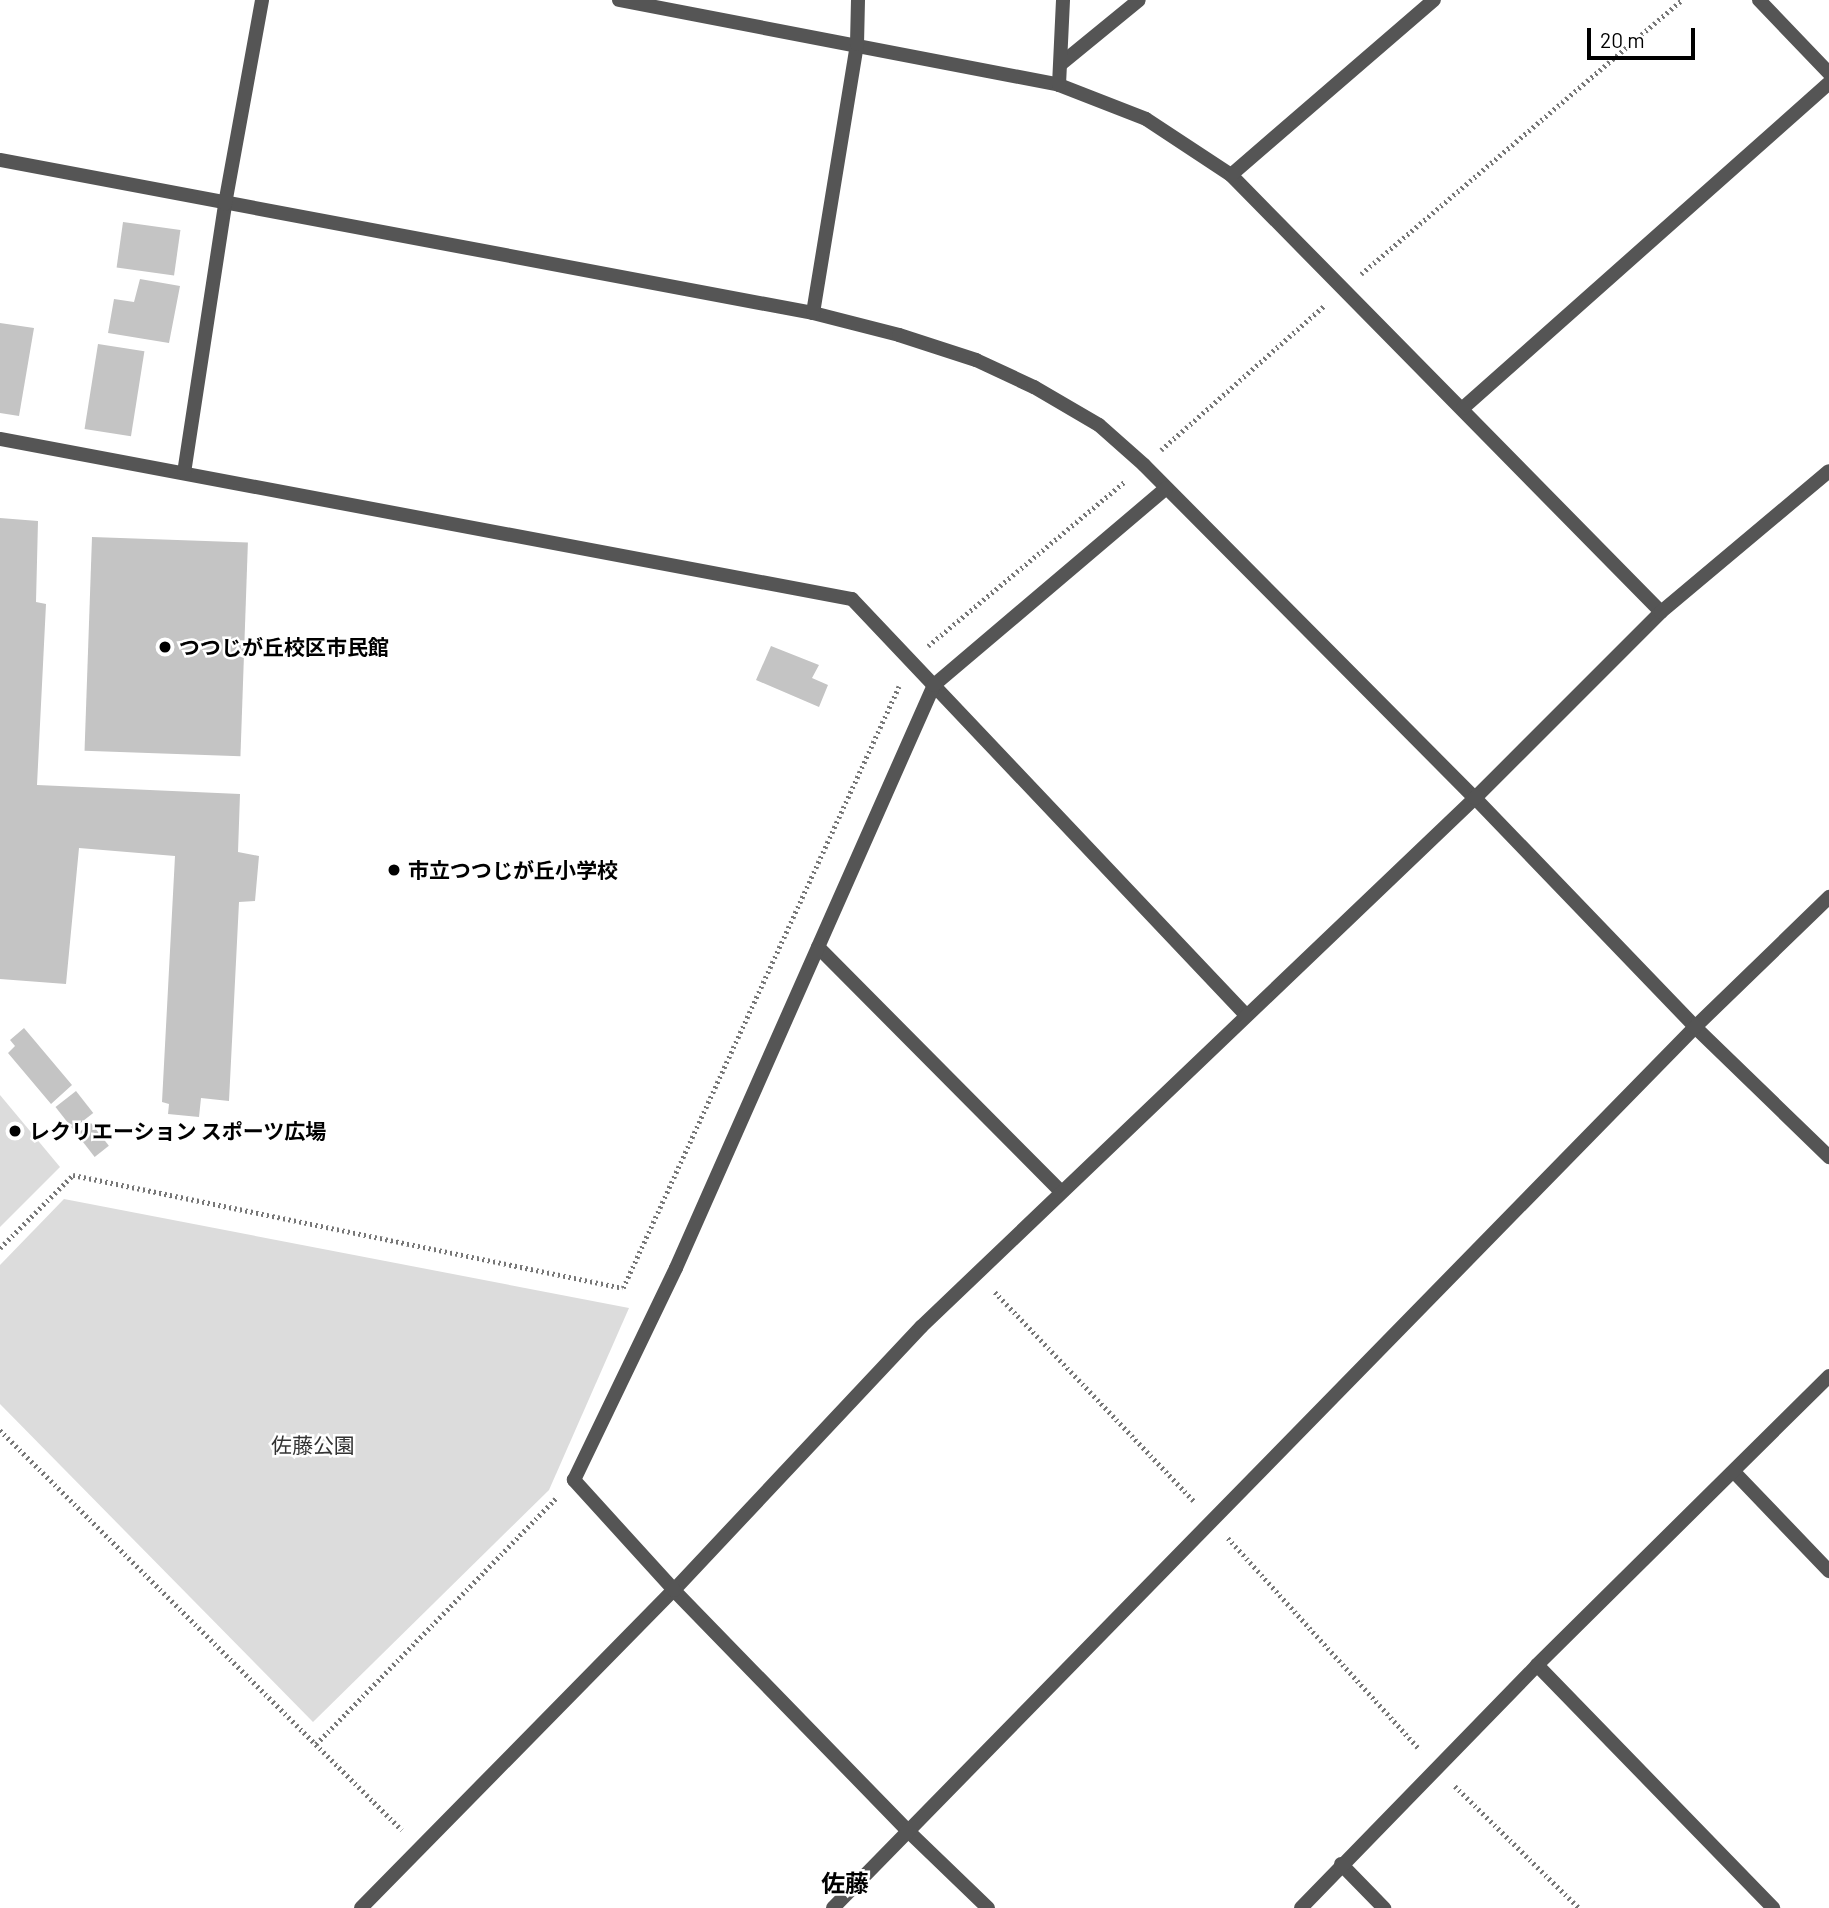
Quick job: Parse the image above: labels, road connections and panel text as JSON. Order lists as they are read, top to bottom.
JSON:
{
  "districts": ["佐藤"],
  "parks": ["佐藤公園"],
  "places": ["つつじが丘校区市民館", "市立つつじが丘小学校", "レクリエーション スポーツ広場"],
  "scale_bar": "20 m"
}
